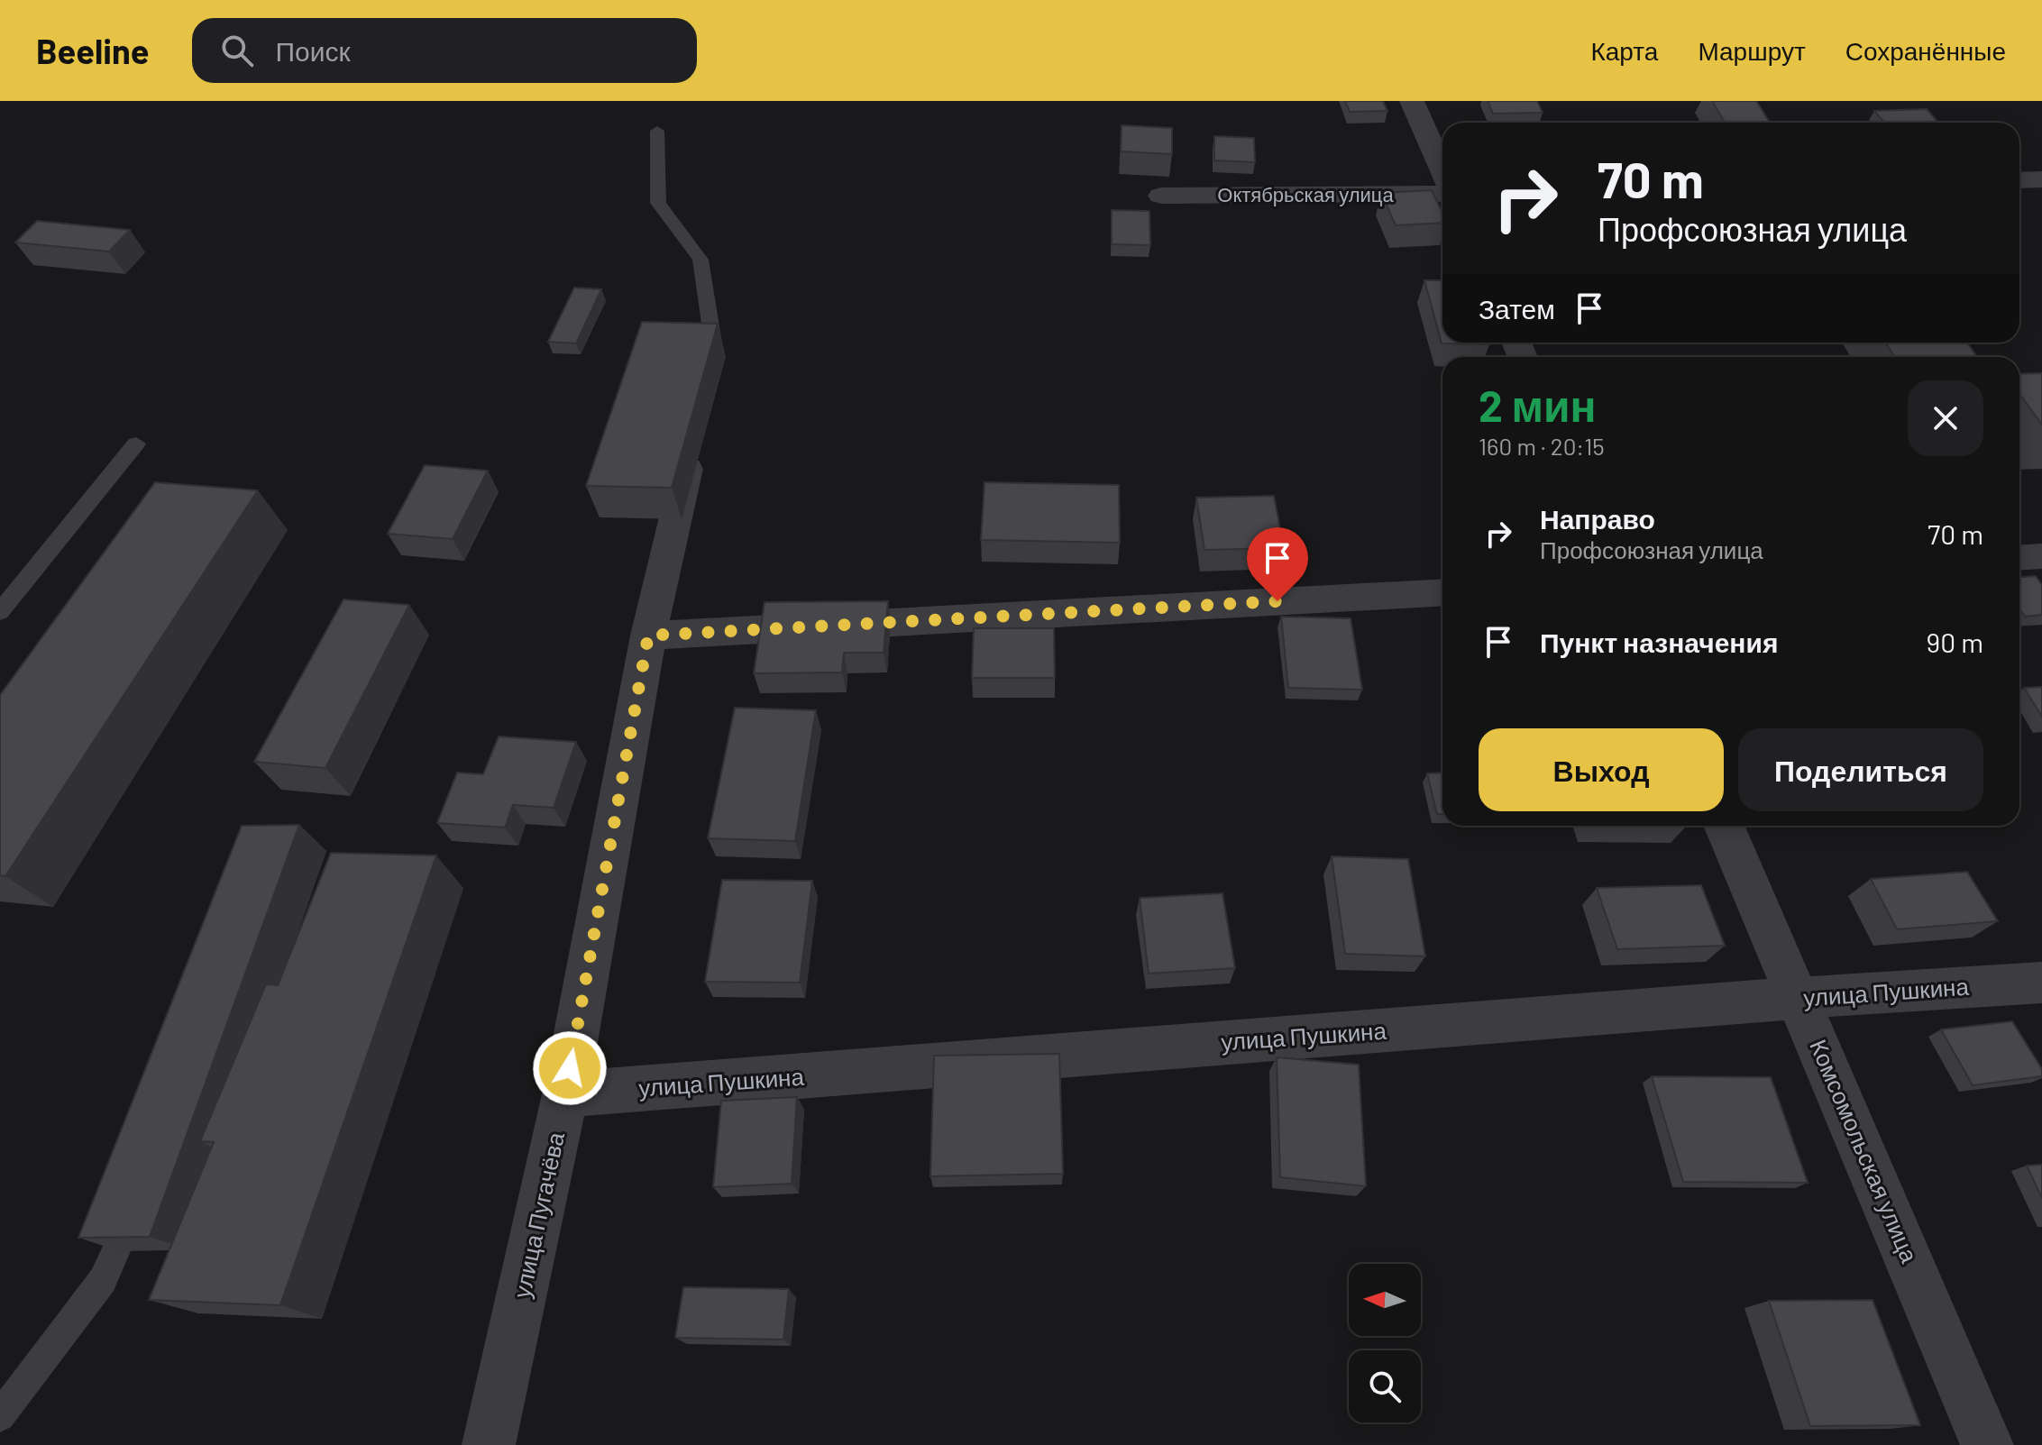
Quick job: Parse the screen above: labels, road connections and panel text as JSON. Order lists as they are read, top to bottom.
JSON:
{
  "streets": {
    "street": [
      "Октябрьская улица",
      "улица Пушкина",
      "Комсомольская улица",
      "улица Пугачёва"
    ]
  },
  "crossings": [
    ["улица Пушкина", "Комсомольская улица"],
    ["улица Пушкина", "улица Пугачёва"]
  ],
  "north": "left",
  "page": {
    "header": "Beeline",
    "search": "Поиск",
    "nav": ["Карта", "Маршрут", "Сохранённые"],
    "turn": ["70 m", "Профсоюзная улица"],
    "then": "Затем",
    "heading": ["2 мин", "160 m · 20:15"],
    "list": [
      {
        "name": "Направо",
        "note": "Профсоюзная улица",
        "value": "70 m"
      },
      {
        "name": "Пункт назначения",
        "value": "90 m"
      }
    ],
    "buttons": ["Выход", "Поделиться"]
  }
}
